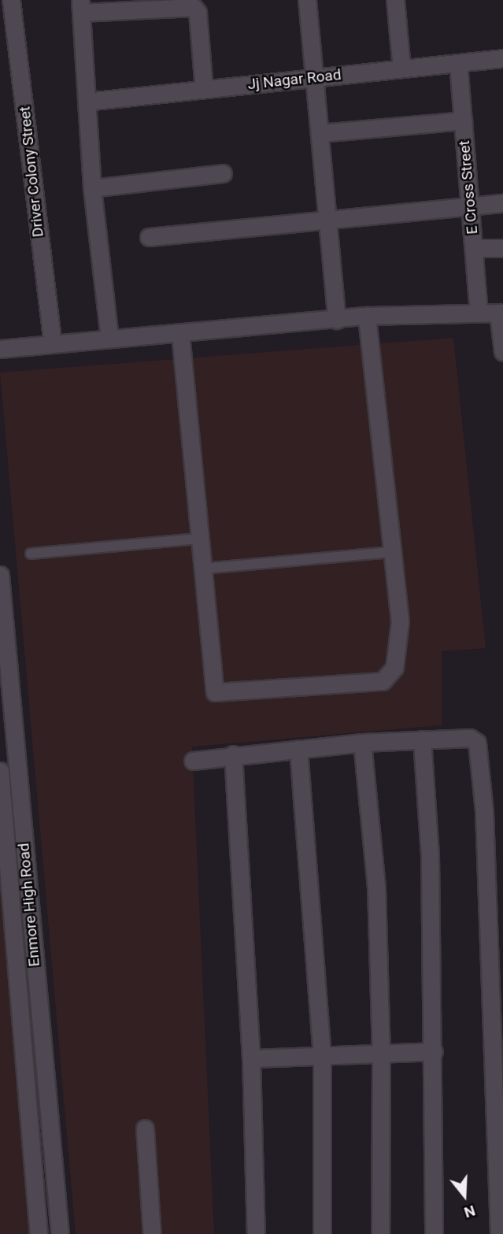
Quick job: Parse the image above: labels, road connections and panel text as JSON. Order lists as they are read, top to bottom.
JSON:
{
  "streets": {
    "street": [
      "Jj Nagar Road",
      "Driver Colony Street",
      "E Cross Street",
      "Enmore High Road"
    ]
  },
  "crossings": [
    ["Jj Nagar Road", "E Cross Street"]
  ],
  "north": "bottom"
}
